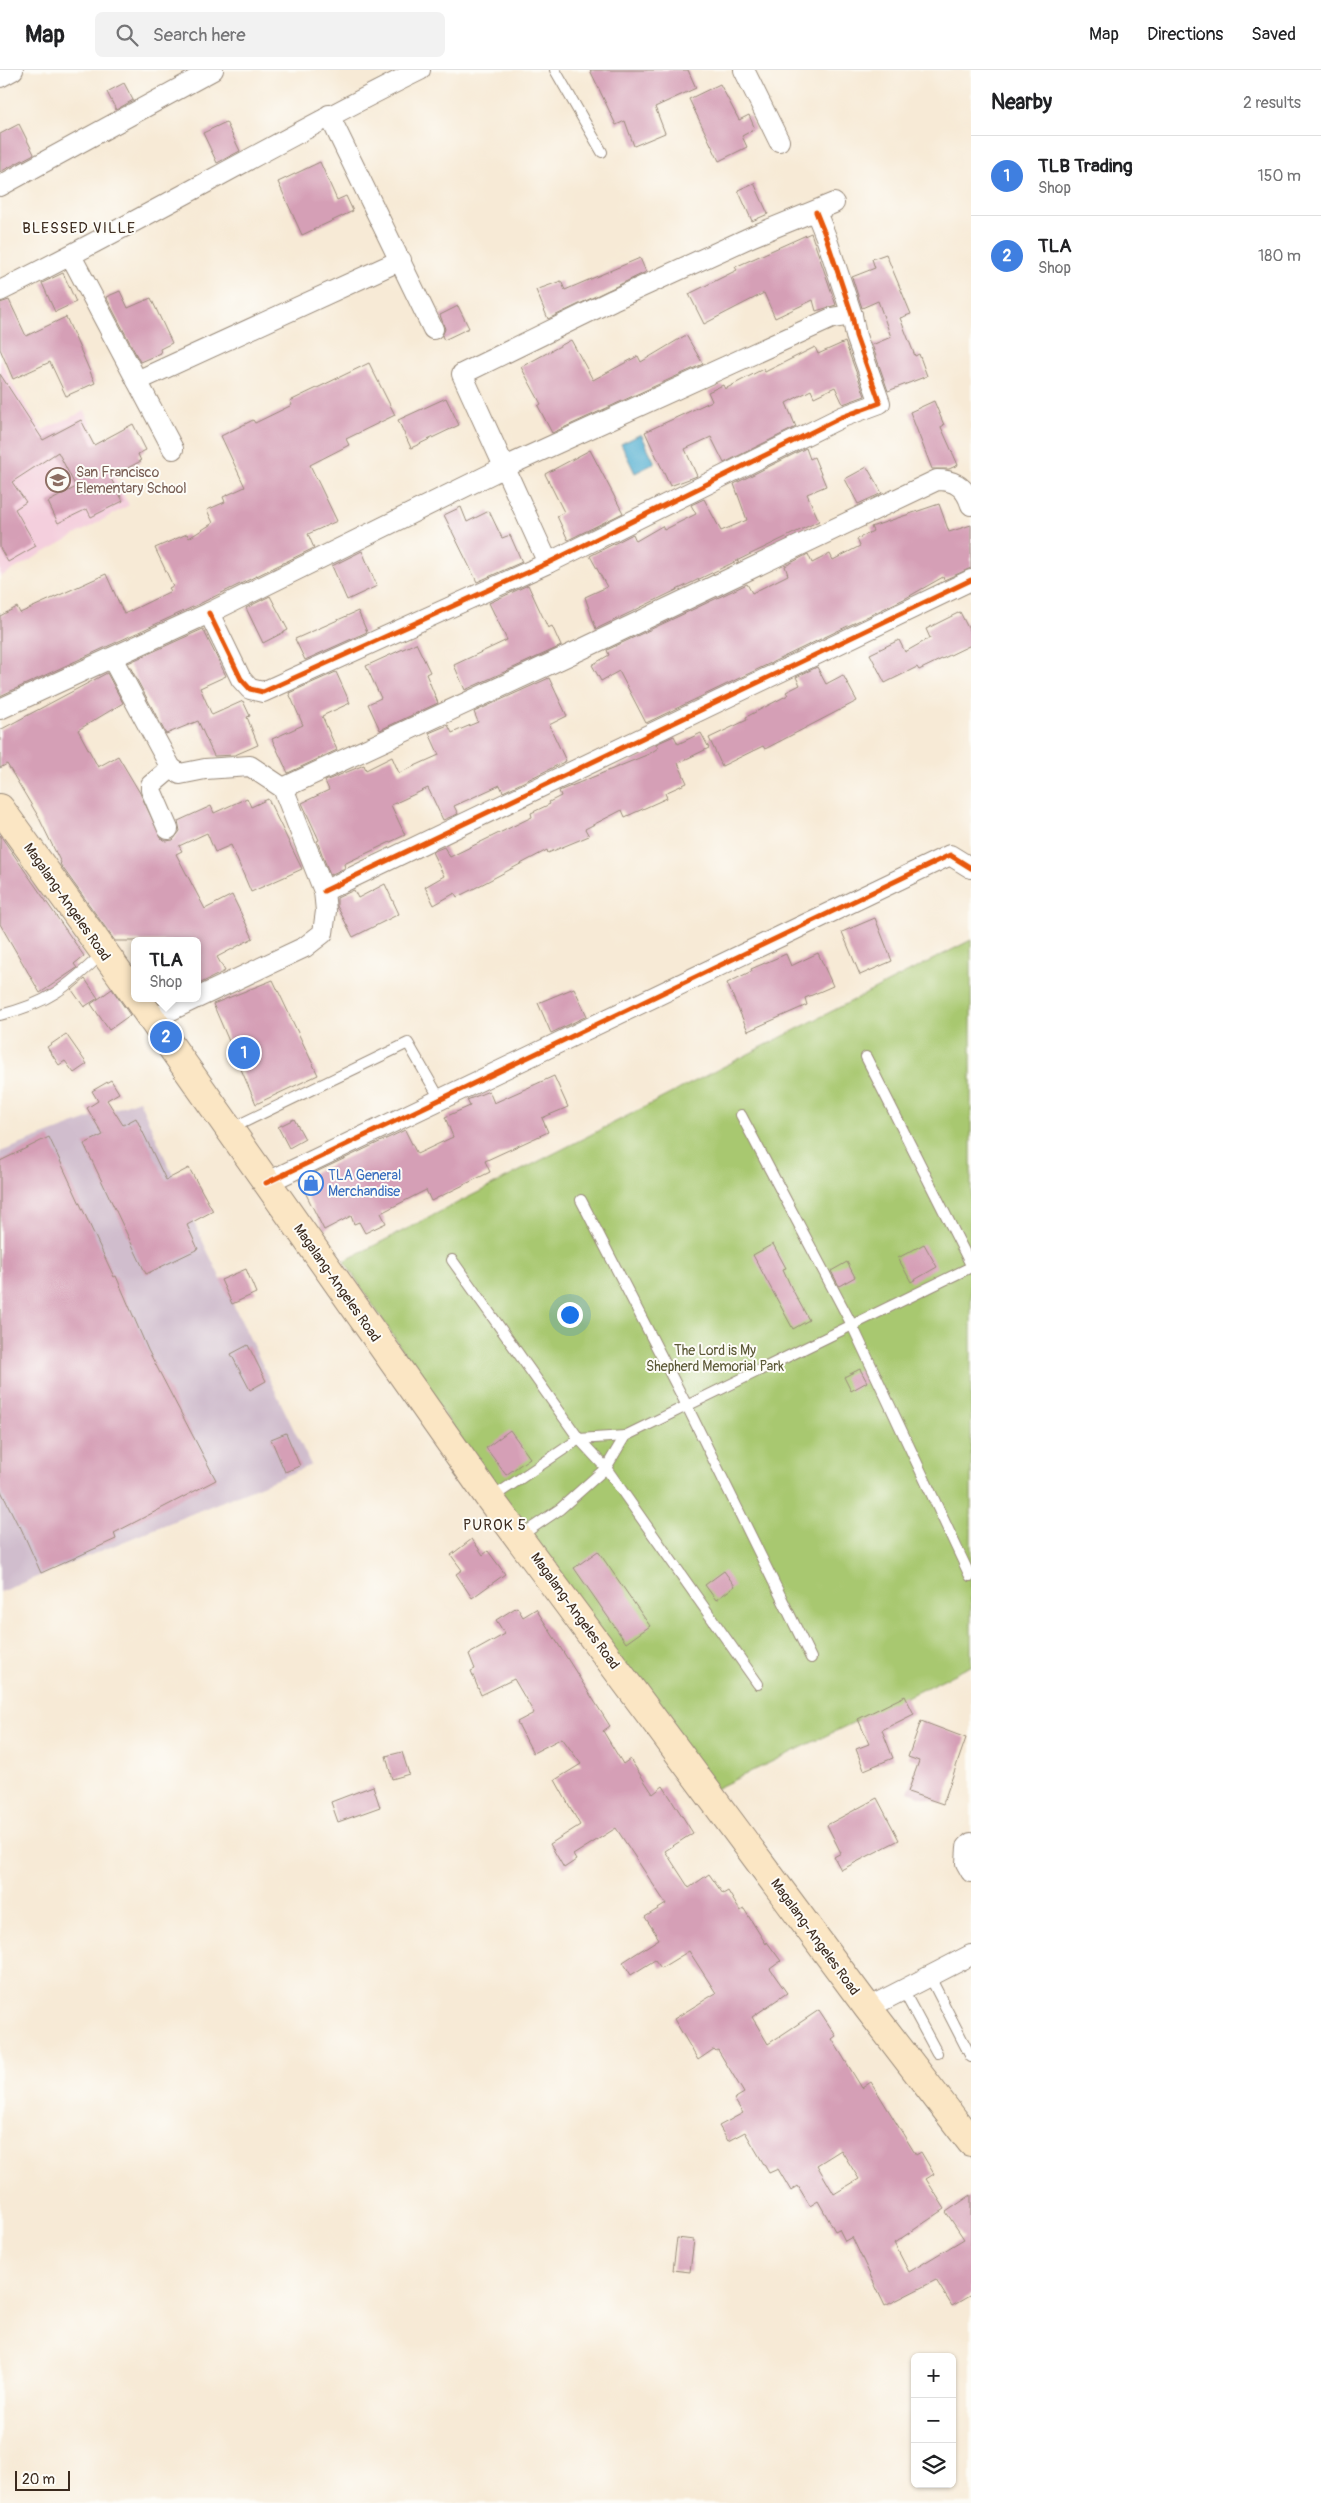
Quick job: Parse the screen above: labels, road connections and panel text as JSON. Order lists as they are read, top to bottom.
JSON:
{
  "streets": {
    "main road": ["Magalang-Angeles Road"]
  },
  "districts": ["BLESSED VILLE", "PUROK 5"],
  "parks": ["The Lord is My Shepherd Memorial Park"],
  "places": {
    "school or university": ["San Francisco Elementary School"],
    "shop": ["TLA General Merchandise"]
  },
  "scale_bar": "20 m",
  "page": {
    "header": "Map",
    "search": "Search here",
    "nav": ["Map", "Directions", "Saved"],
    "heading": ["Nearby", "2 results"],
    "list": [
      {
        "mark": "1",
        "name": "TLB Trading",
        "note": "Shop",
        "value": "150 m"
      },
      {
        "mark": "2",
        "name": "TLA",
        "note": "Shop",
        "value": "180 m"
      }
    ],
    "popup": ["TLA", "Shop"],
    "pins": ["2", "1"],
    "map_buttons": ["+", "−"],
    "scale": "20 m"
  }
}
